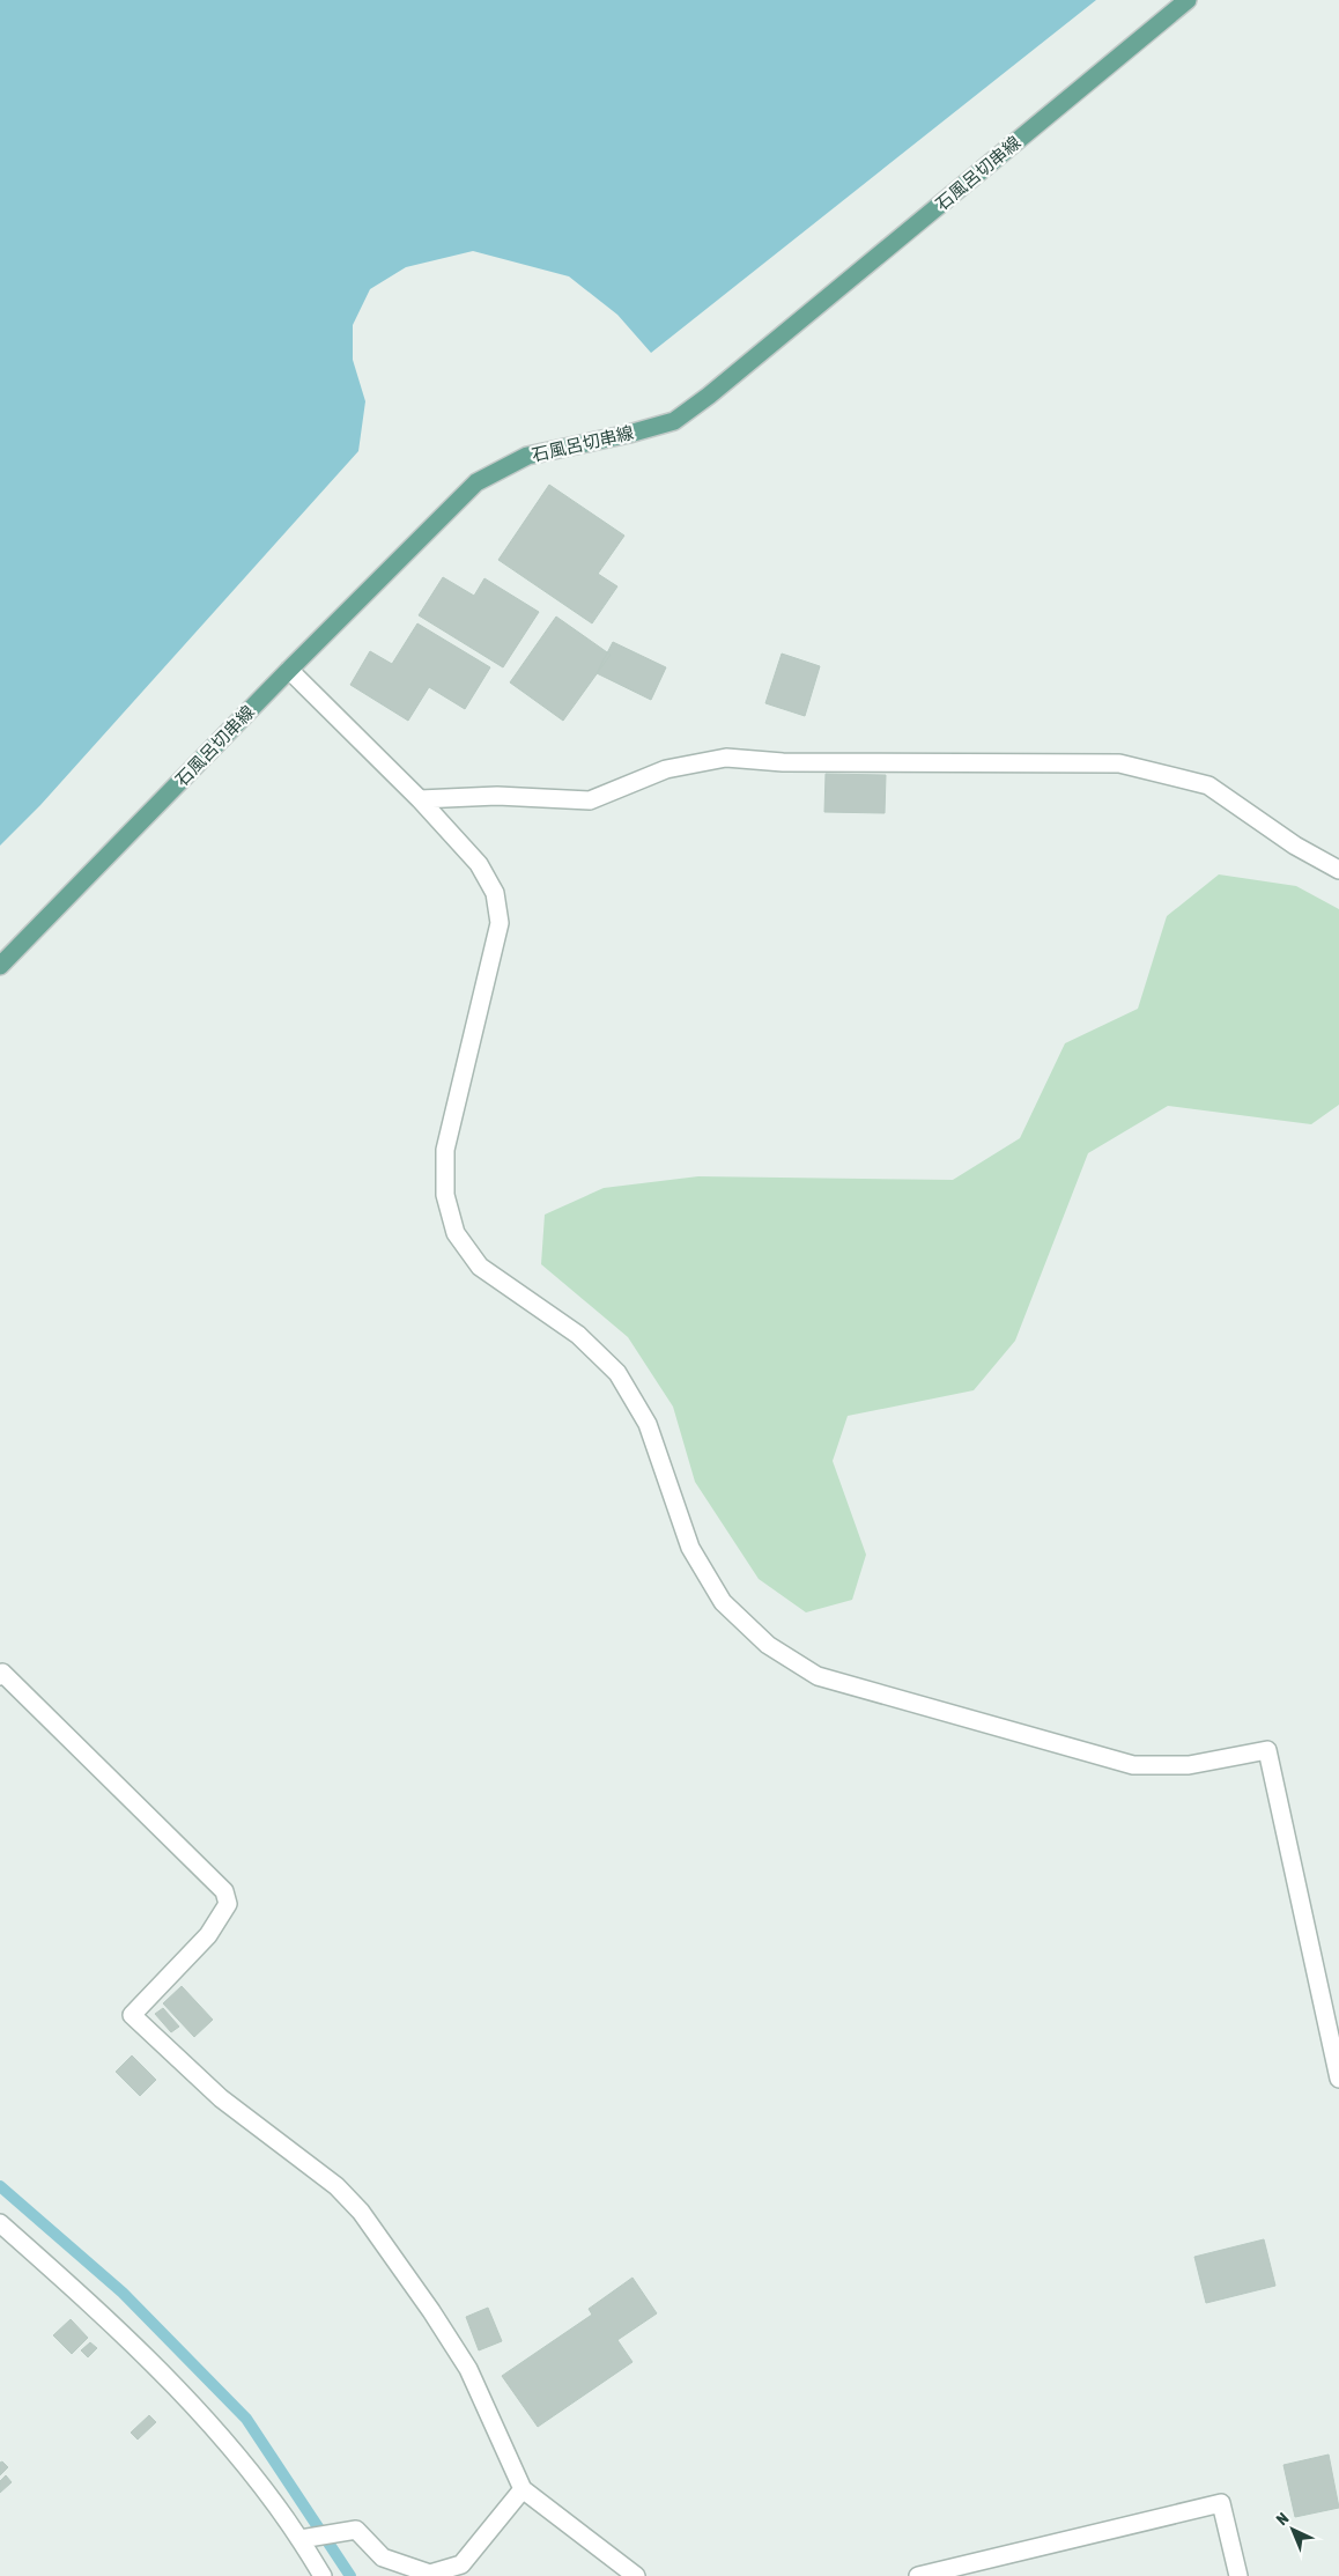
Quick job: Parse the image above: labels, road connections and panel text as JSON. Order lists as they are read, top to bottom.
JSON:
{
  "streets": {
    "main road": ["石風呂切串線"]
  },
  "north": "top left"
}
